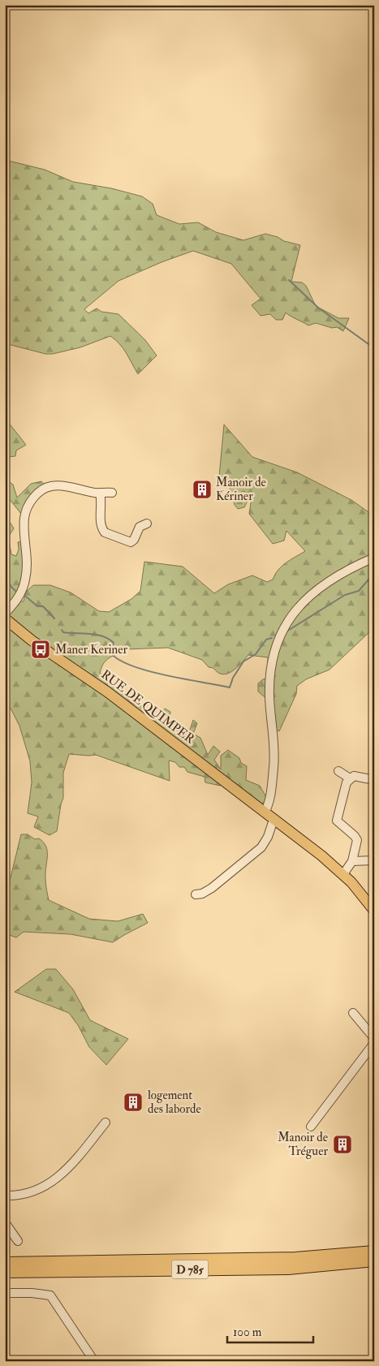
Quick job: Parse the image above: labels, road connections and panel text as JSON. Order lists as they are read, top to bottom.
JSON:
{
  "streets": {
    "highway": ["D 785"],
    "main road": ["RUE DE QUIMPER"]
  },
  "places": {
    "building": ["Manoir de Kériner", "logement des laborde", "Manoir de Tréguer"],
    "bus stop": ["Maner Keriner"]
  },
  "scale_bar": "100 m"
}
